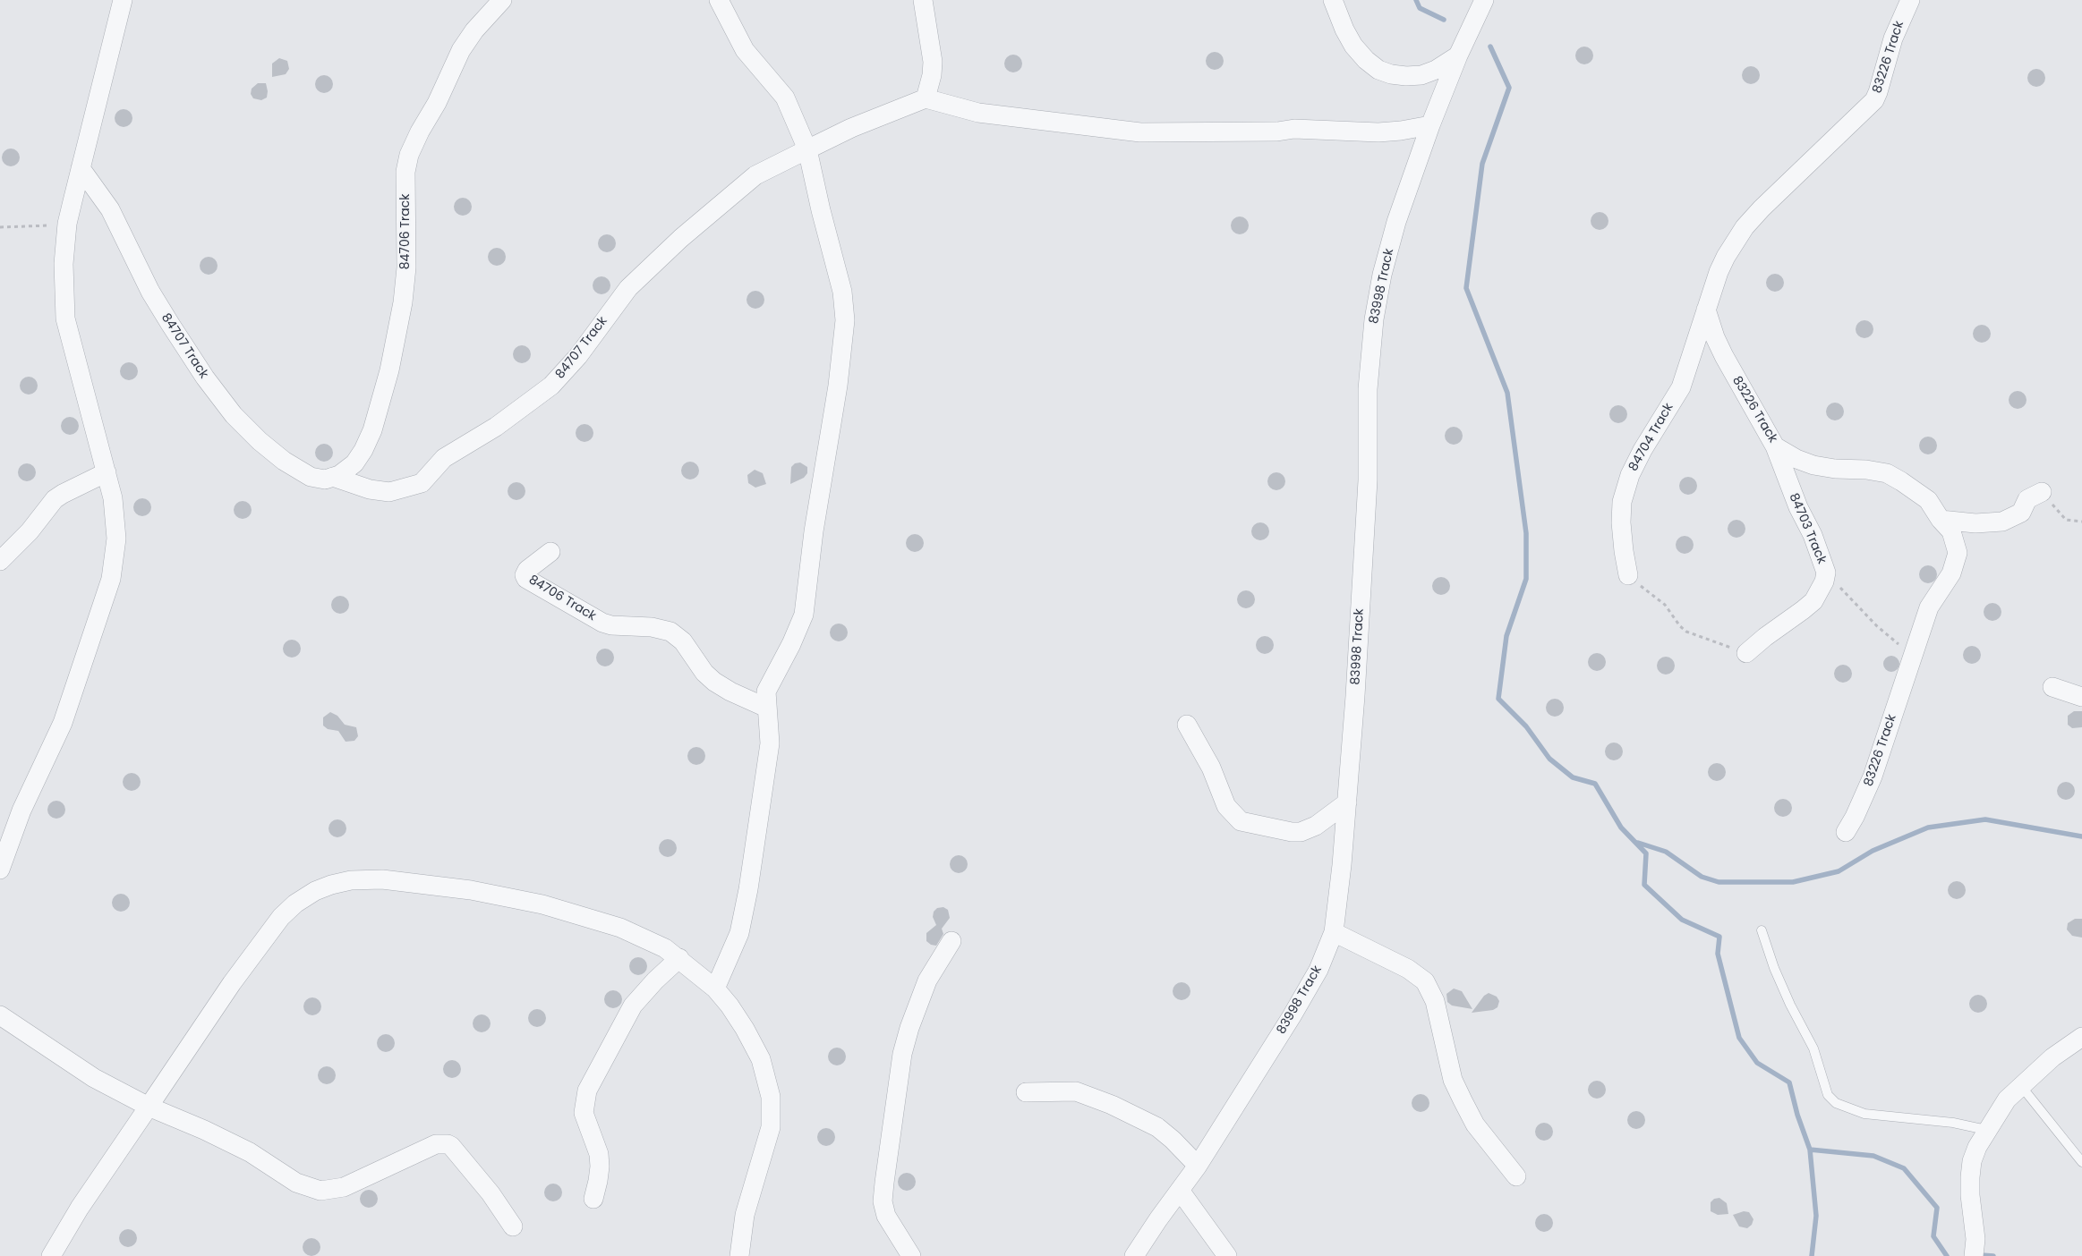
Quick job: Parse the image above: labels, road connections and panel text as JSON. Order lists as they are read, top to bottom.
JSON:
{
  "streets": {
    "street": [
      "83226 Track",
      "84706 Track",
      "83998 Track",
      "84707 Track",
      "84704 Track",
      "84703 Track"
    ]
  },
  "crossings": [
    ["83226 Track", "84704 Track"],
    ["83226 Track", "84703 Track"],
    ["84706 Track", "84707 Track"]
  ]
}
